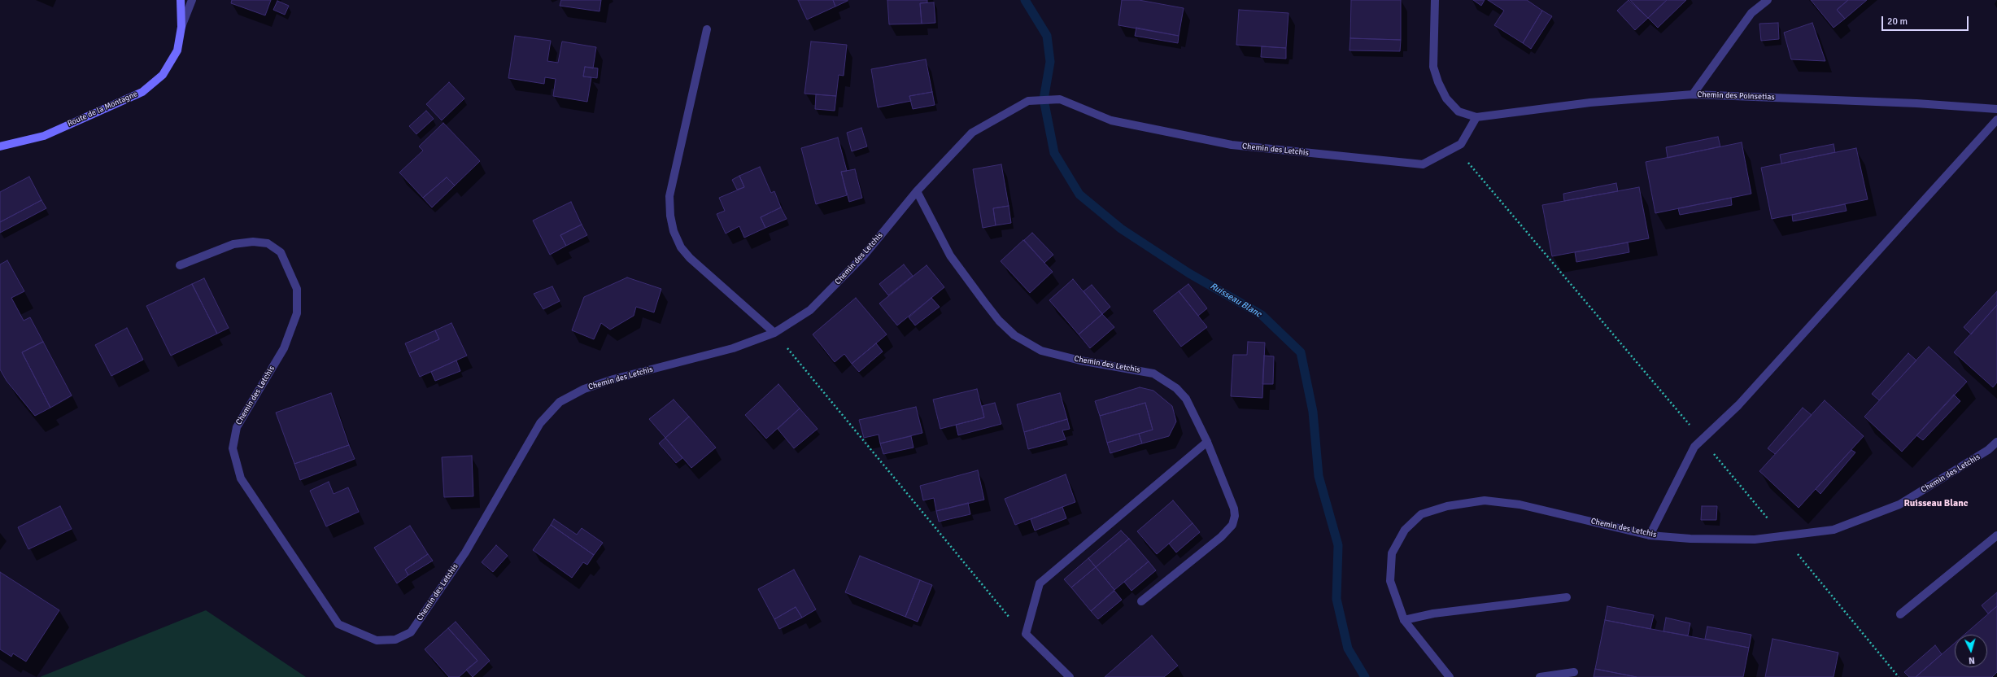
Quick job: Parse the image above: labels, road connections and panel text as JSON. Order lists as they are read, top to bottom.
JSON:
{
  "streets": {
    "main road": ["Route de la Montagne"],
    "street": ["Chemin des Poinsetias", "Chemin des Letchis"]
  },
  "districts": ["Ruisseau Blanc"],
  "water": ["Ruisseau Blanc"],
  "scale_bar": "20 m",
  "north": "bottom"
}
